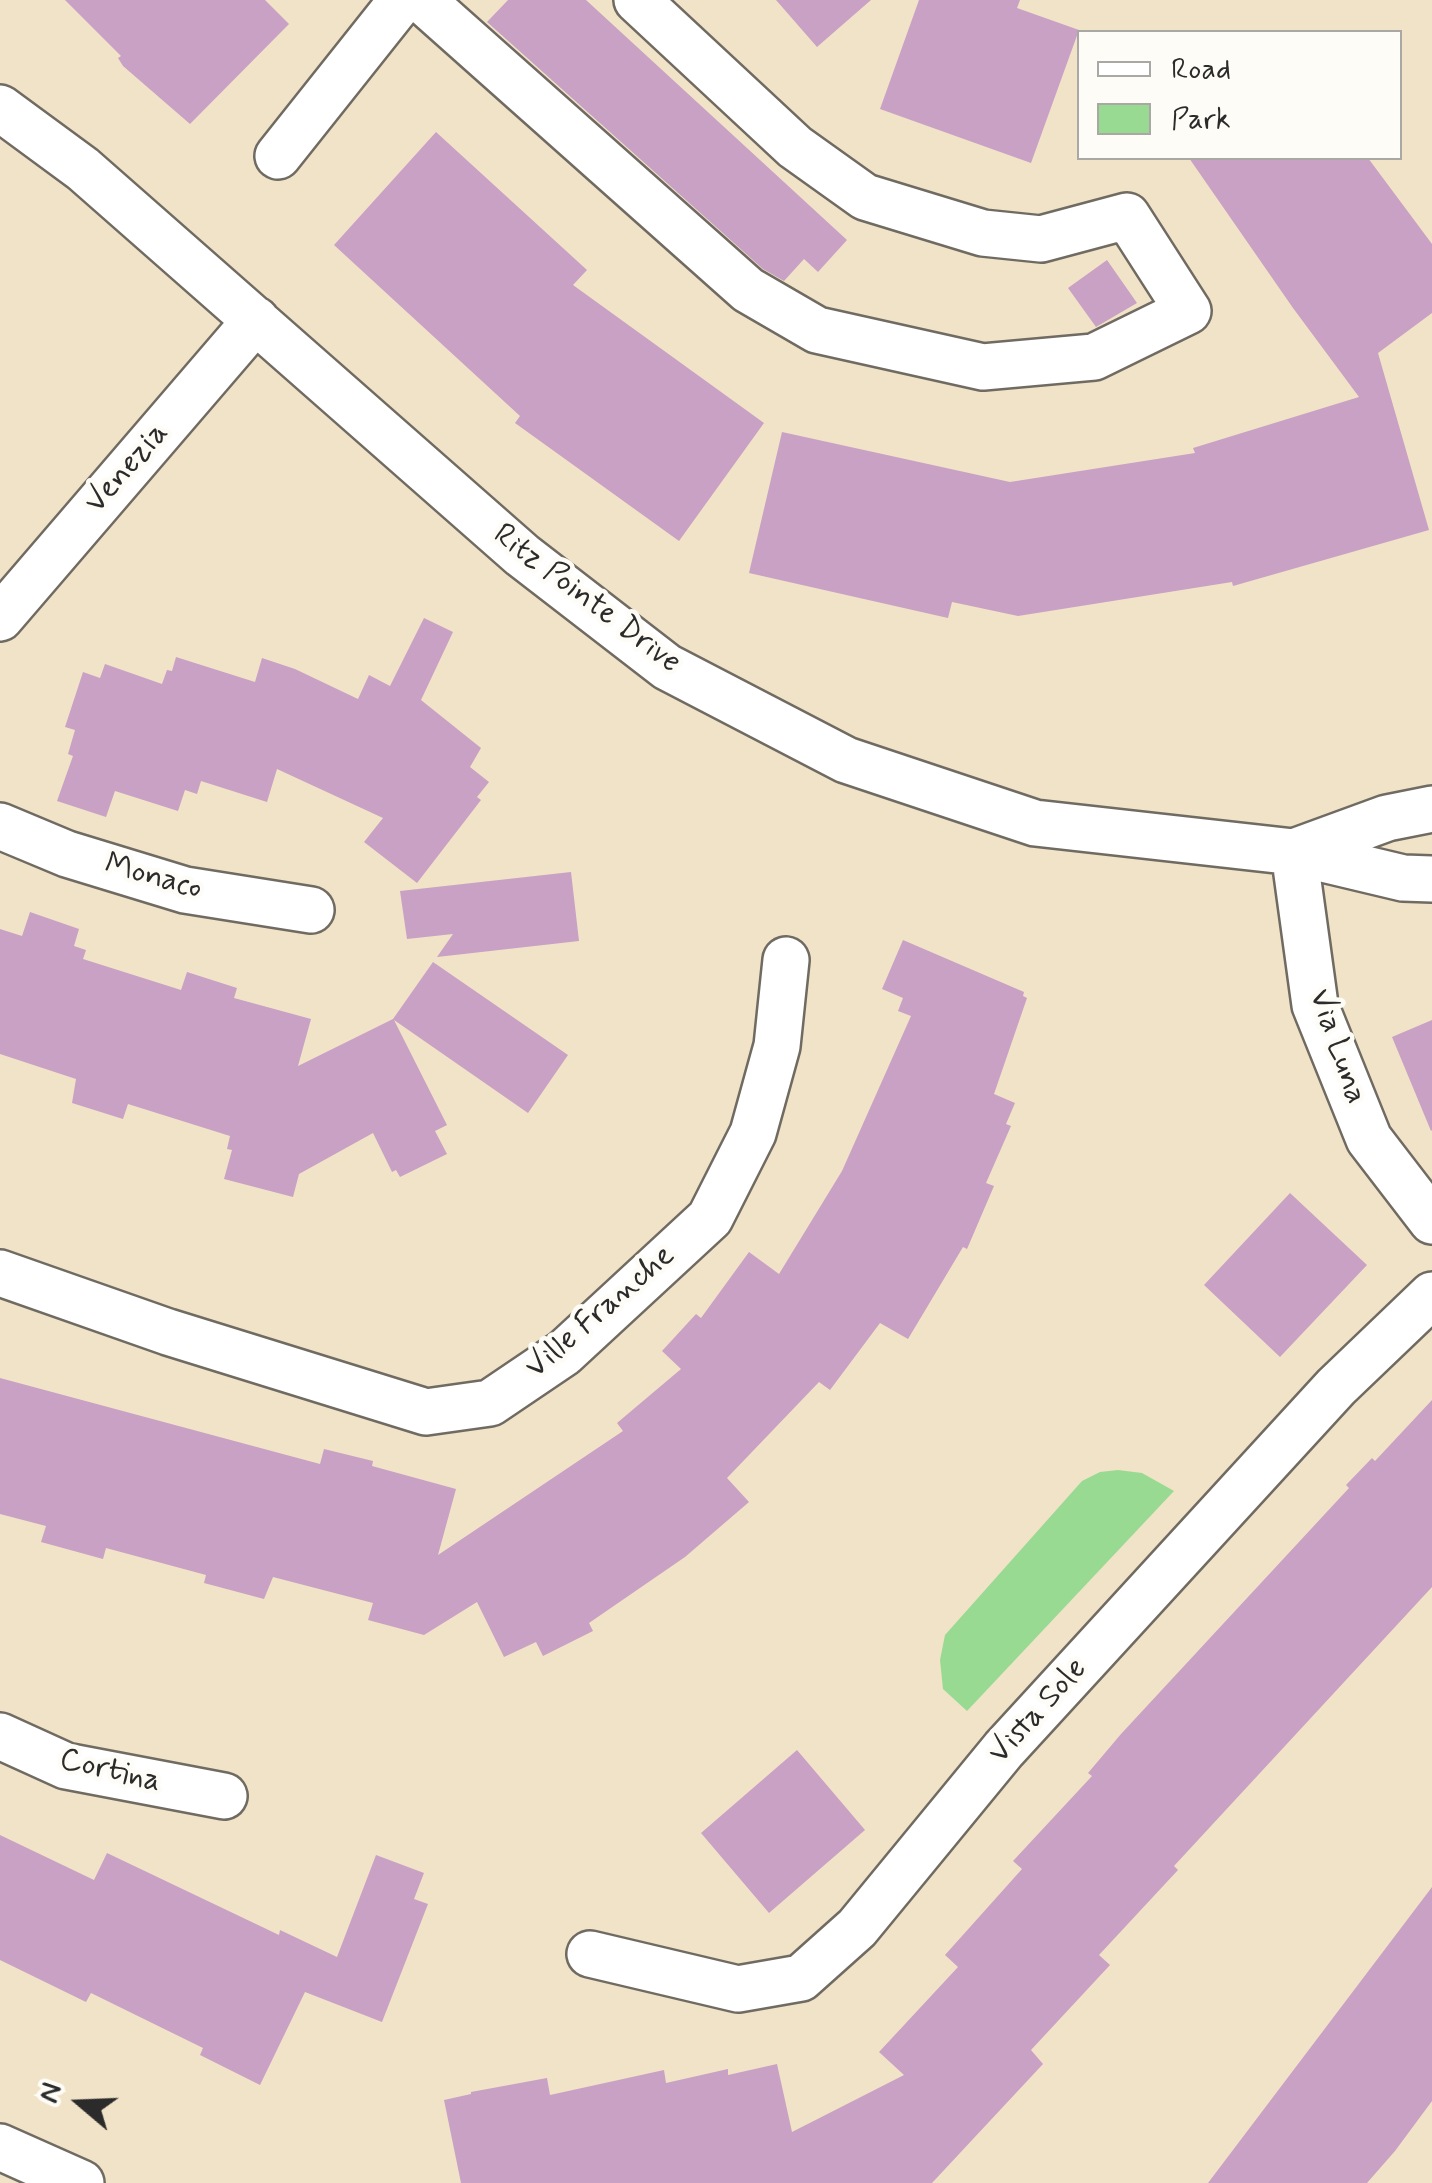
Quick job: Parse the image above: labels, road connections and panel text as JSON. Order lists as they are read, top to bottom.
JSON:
{
  "streets": {
    "street": [
      "Venezia",
      "Ritz Pointe Drive",
      "Monaco",
      "Via Luna",
      "Ville Franche",
      "Vista Sole",
      "Cortina"
    ]
  },
  "crossings": [
    ["Venezia", "Ritz Pointe Drive"],
    ["Ritz Pointe Drive", "Via Luna"]
  ],
  "legend": ["Road", "Park"],
  "north": "left"
}
